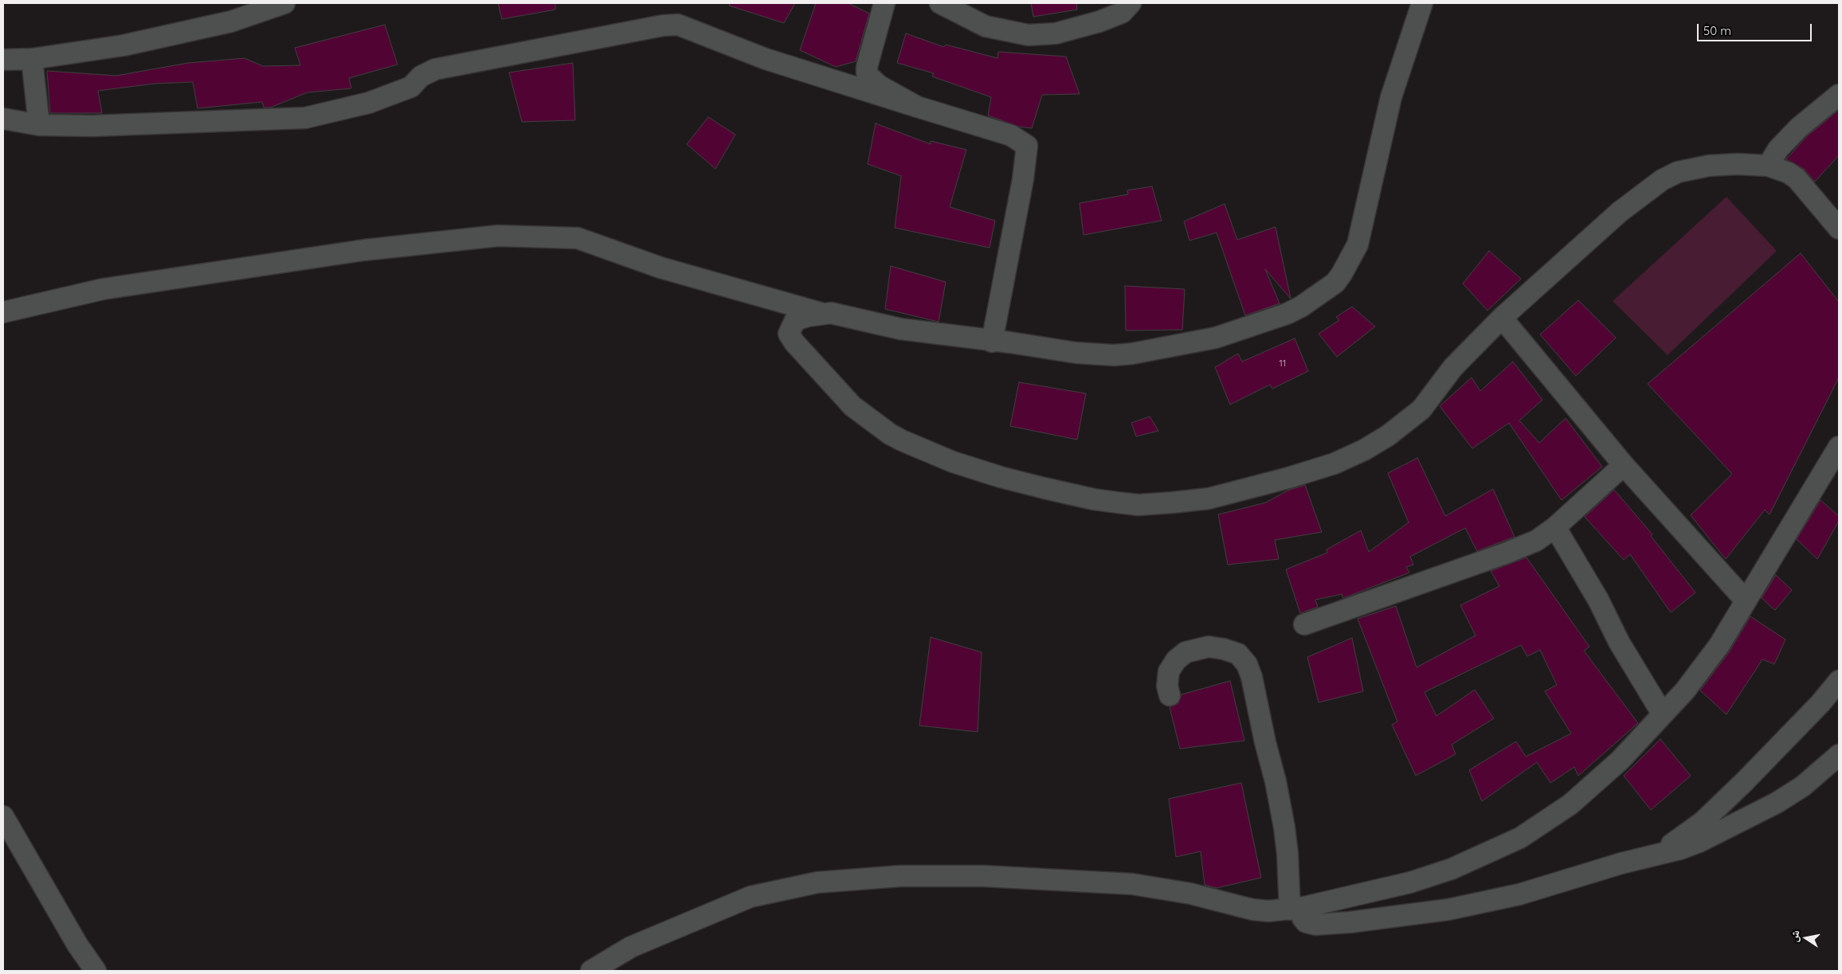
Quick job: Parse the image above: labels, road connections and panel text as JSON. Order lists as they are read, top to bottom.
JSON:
{
  "house_numbers": ["11"],
  "scale_bar": "50 m",
  "north": "left"
}
